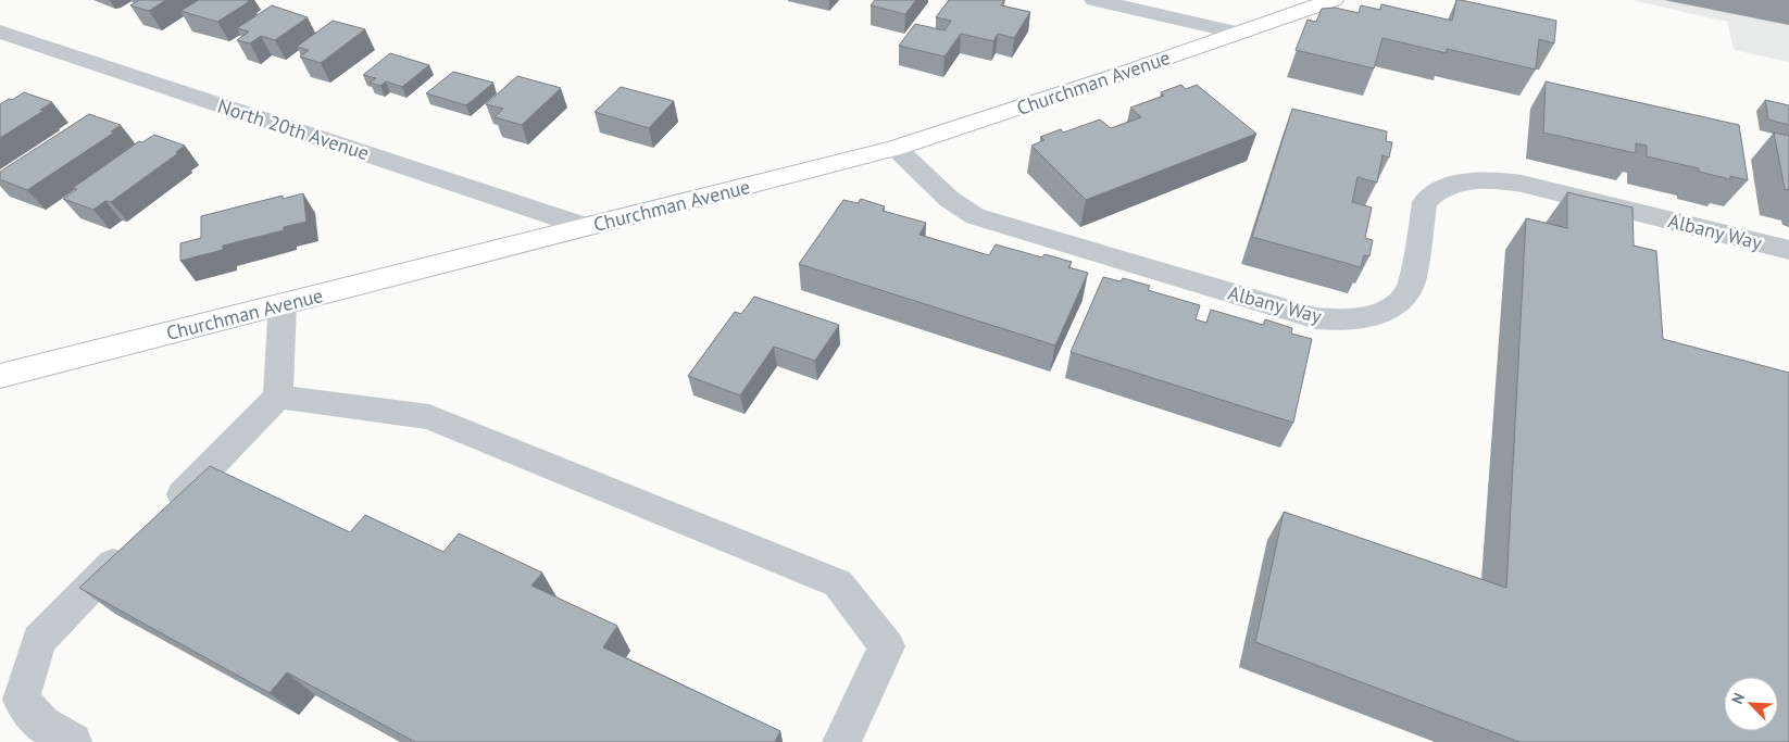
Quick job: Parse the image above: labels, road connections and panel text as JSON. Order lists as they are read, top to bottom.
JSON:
{
  "streets": {
    "main road": ["Churchman Avenue"],
    "street": ["North 20th Avenue", "Albany Way"]
  },
  "crossings": [
    ["Churchman Avenue", "North 20th Avenue"],
    ["Churchman Avenue", "Albany Way"]
  ],
  "north": "top left"
}
